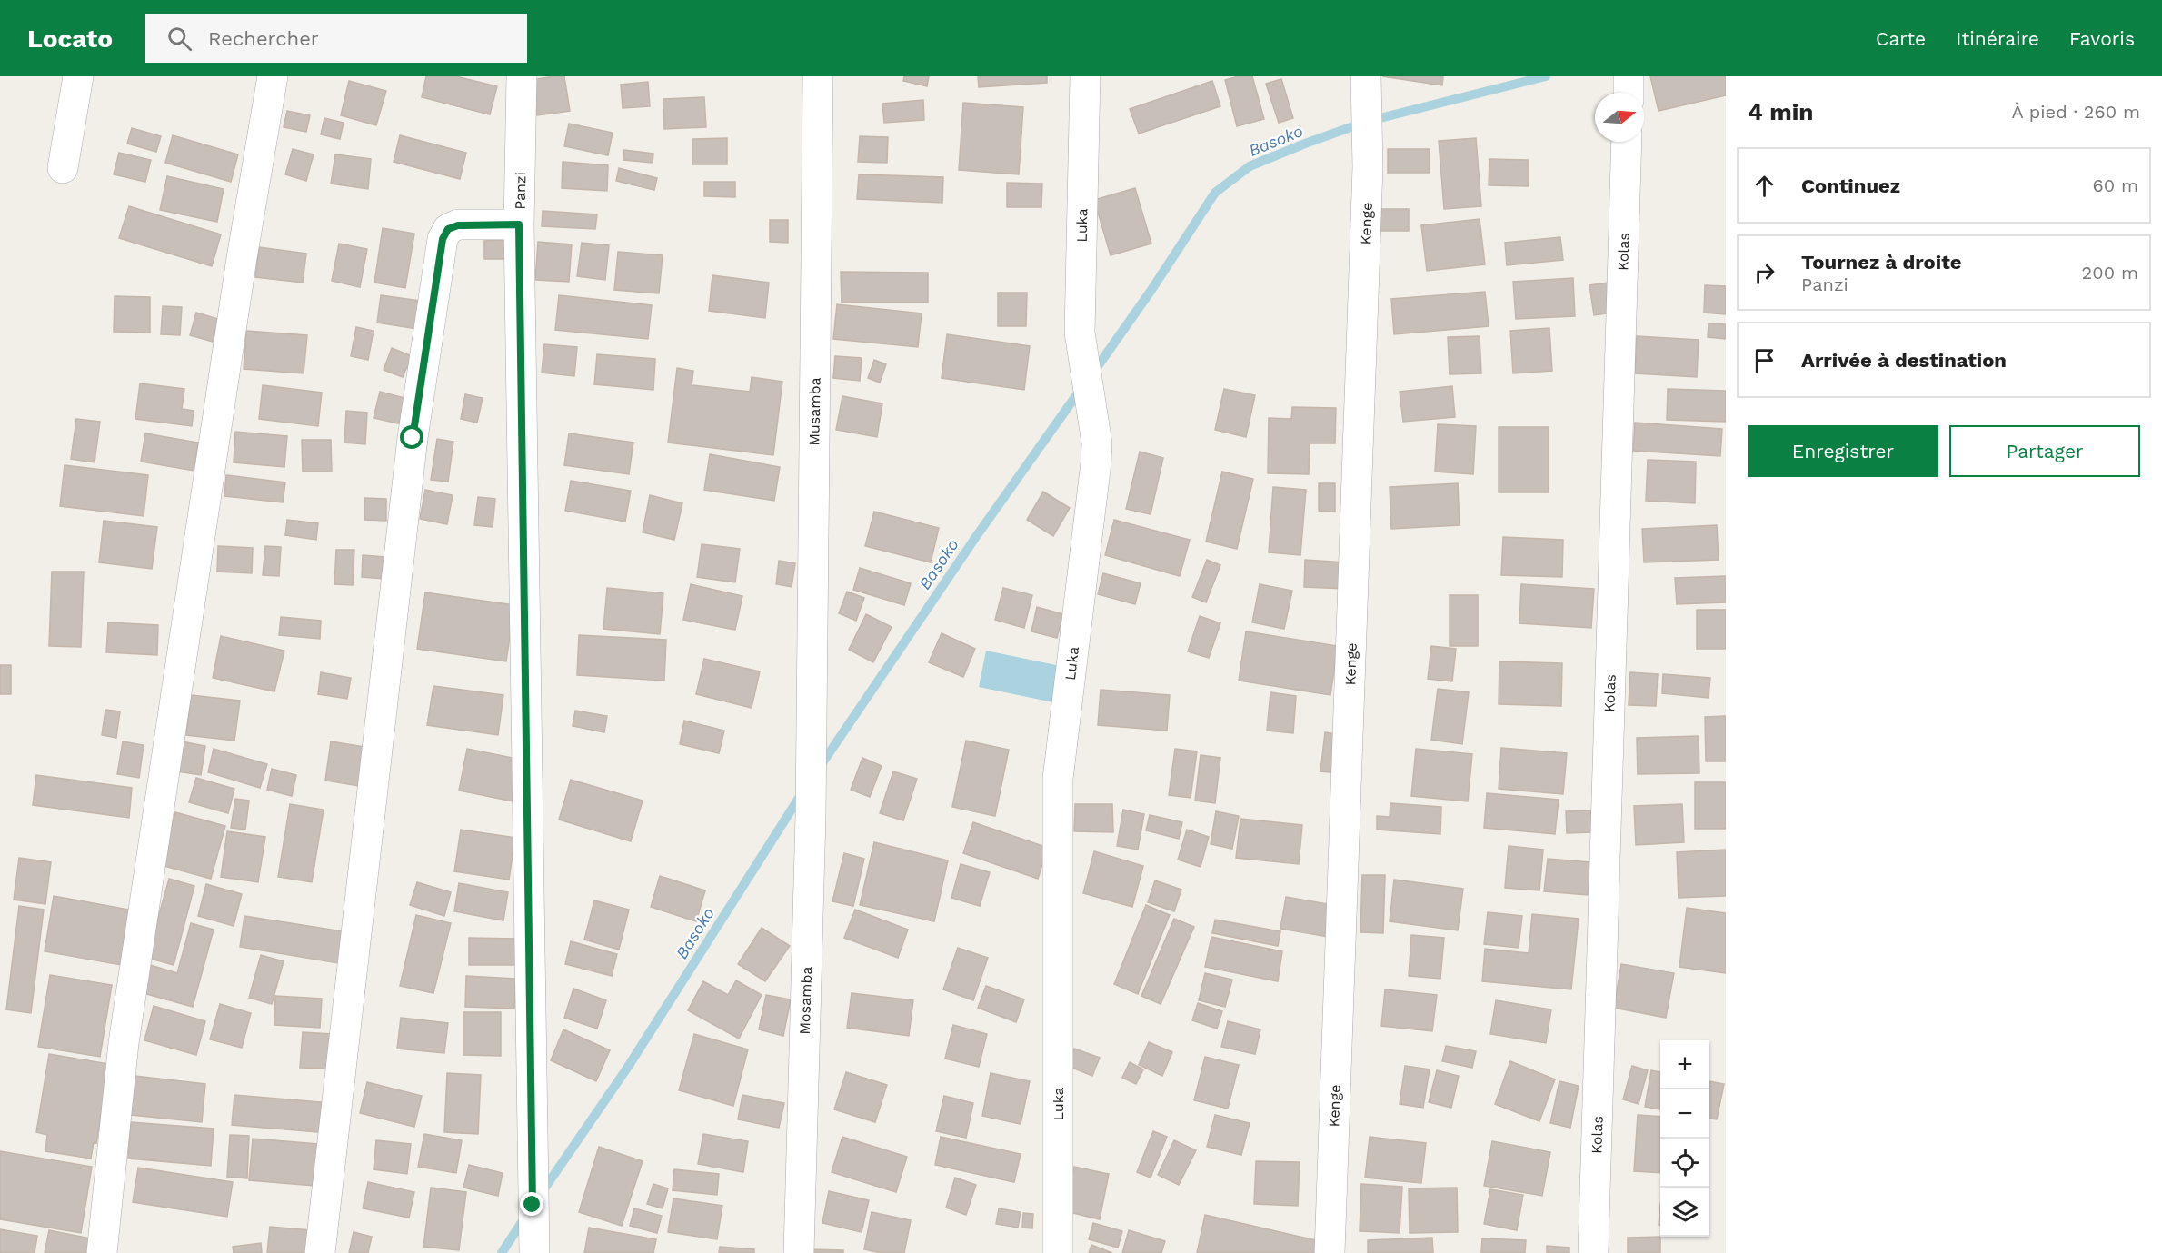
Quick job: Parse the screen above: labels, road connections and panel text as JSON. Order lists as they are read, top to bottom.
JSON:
{
  "streets": {
    "street": [
      "Panzi",
      "Kenge",
      "Luka",
      "Kolas",
      "Musamba",
      "Mosamba"
    ]
  },
  "crossings": [
    ["Musamba", "Mosamba"]
  ],
  "water": ["Basoko"],
  "north": "right",
  "page": {
    "header": "Locato",
    "search": "Rechercher",
    "nav": ["Carte", "Itinéraire", "Favoris"],
    "heading": ["4 min", "À pied · 260 m"],
    "list": [
      ["Continuez", "60 m"],
      ["Tournez à droite", "Panzi", "200 m"],
      "Arrivée à destination"
    ],
    "buttons": ["Enregistrer", "Partager"],
    "map_buttons": ["+", "−"]
  }
}
